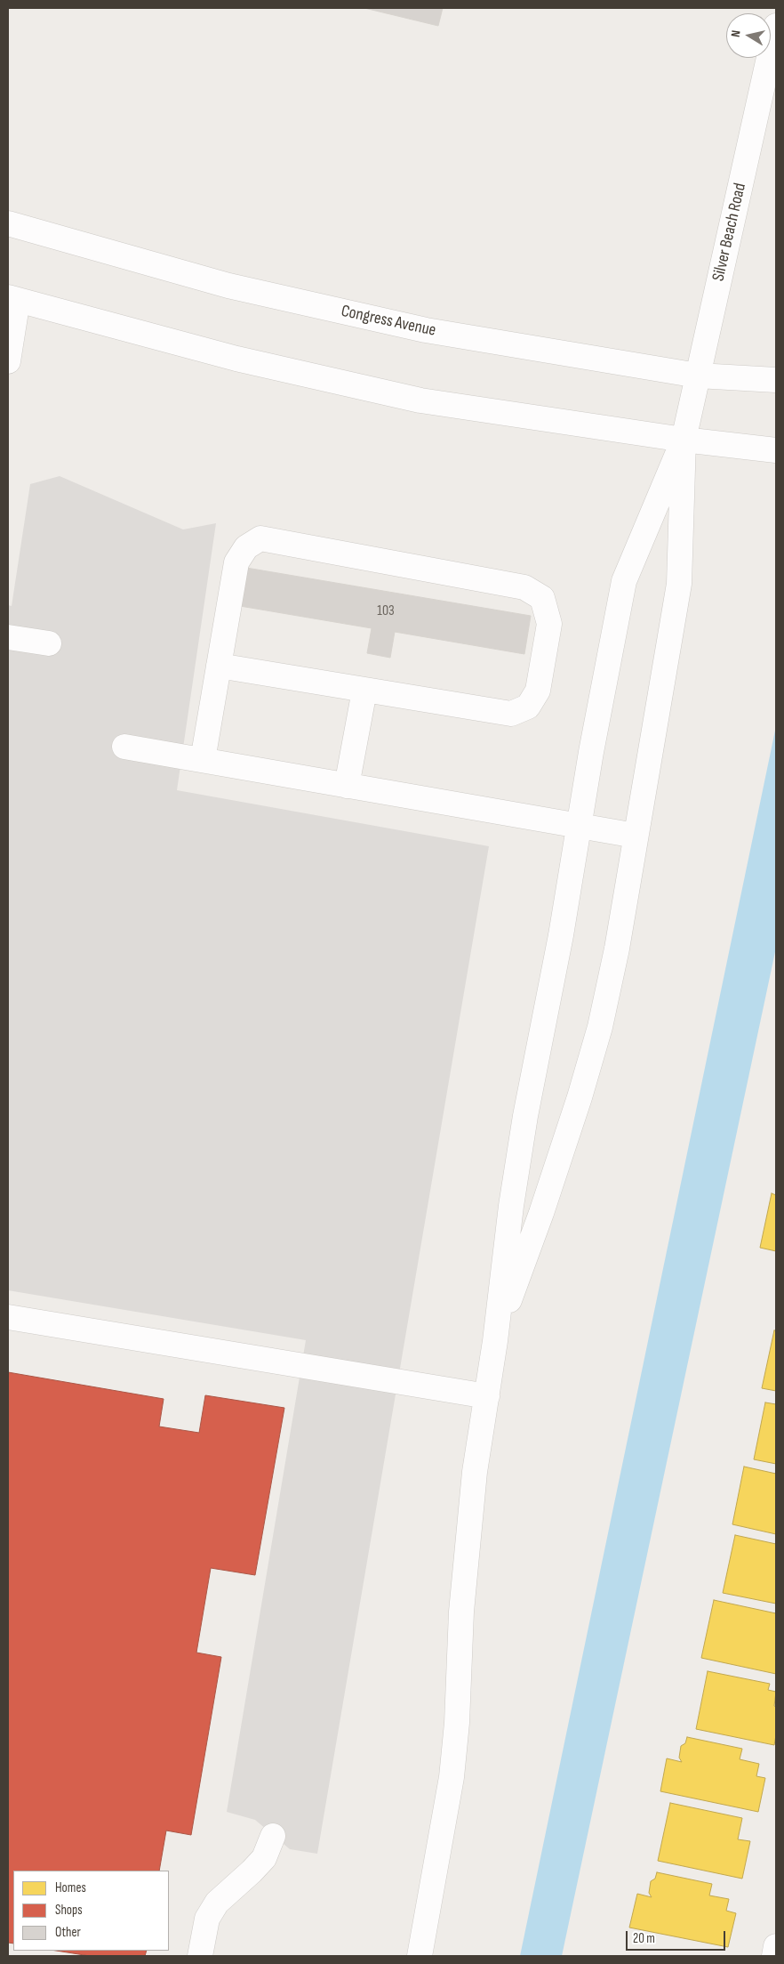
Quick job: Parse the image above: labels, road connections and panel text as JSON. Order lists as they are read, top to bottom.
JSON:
{
  "streets": {
    "street": ["Silver Beach Road", "Congress Avenue"]
  },
  "crossings": [
    ["Silver Beach Road", "Congress Avenue"]
  ],
  "house_numbers": ["103"],
  "legend": ["Homes", "Shops", "Other"],
  "scale_bar": "20 m",
  "north": "left"
}
